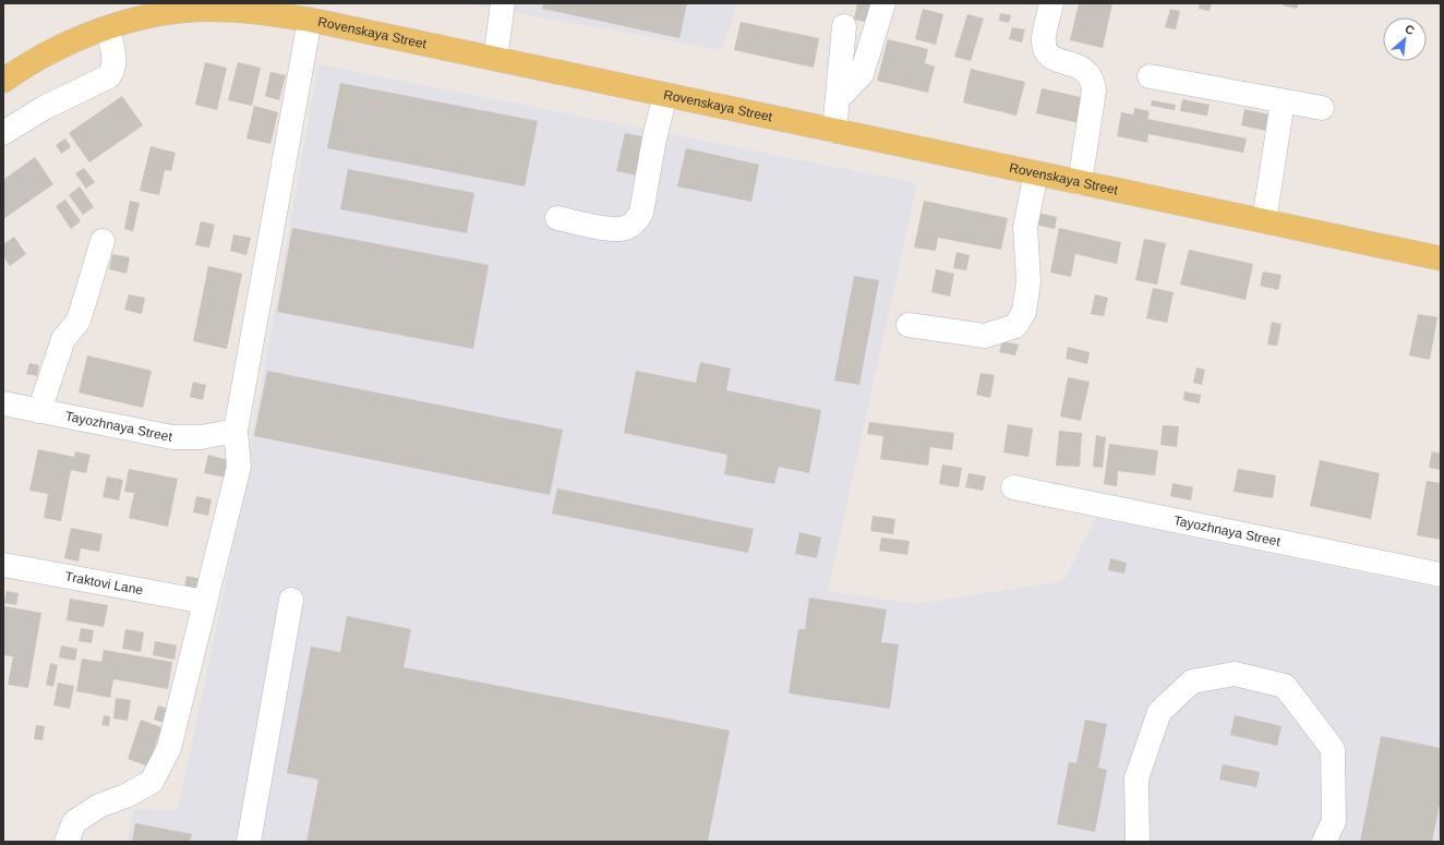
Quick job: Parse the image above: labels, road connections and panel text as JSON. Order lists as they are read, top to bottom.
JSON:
{
  "streets": {
    "main road": ["Rovenskaya Street"],
    "street": ["Tayozhnaya Street", "Traktovi Lane"]
  },
  "north": "top right"
}
